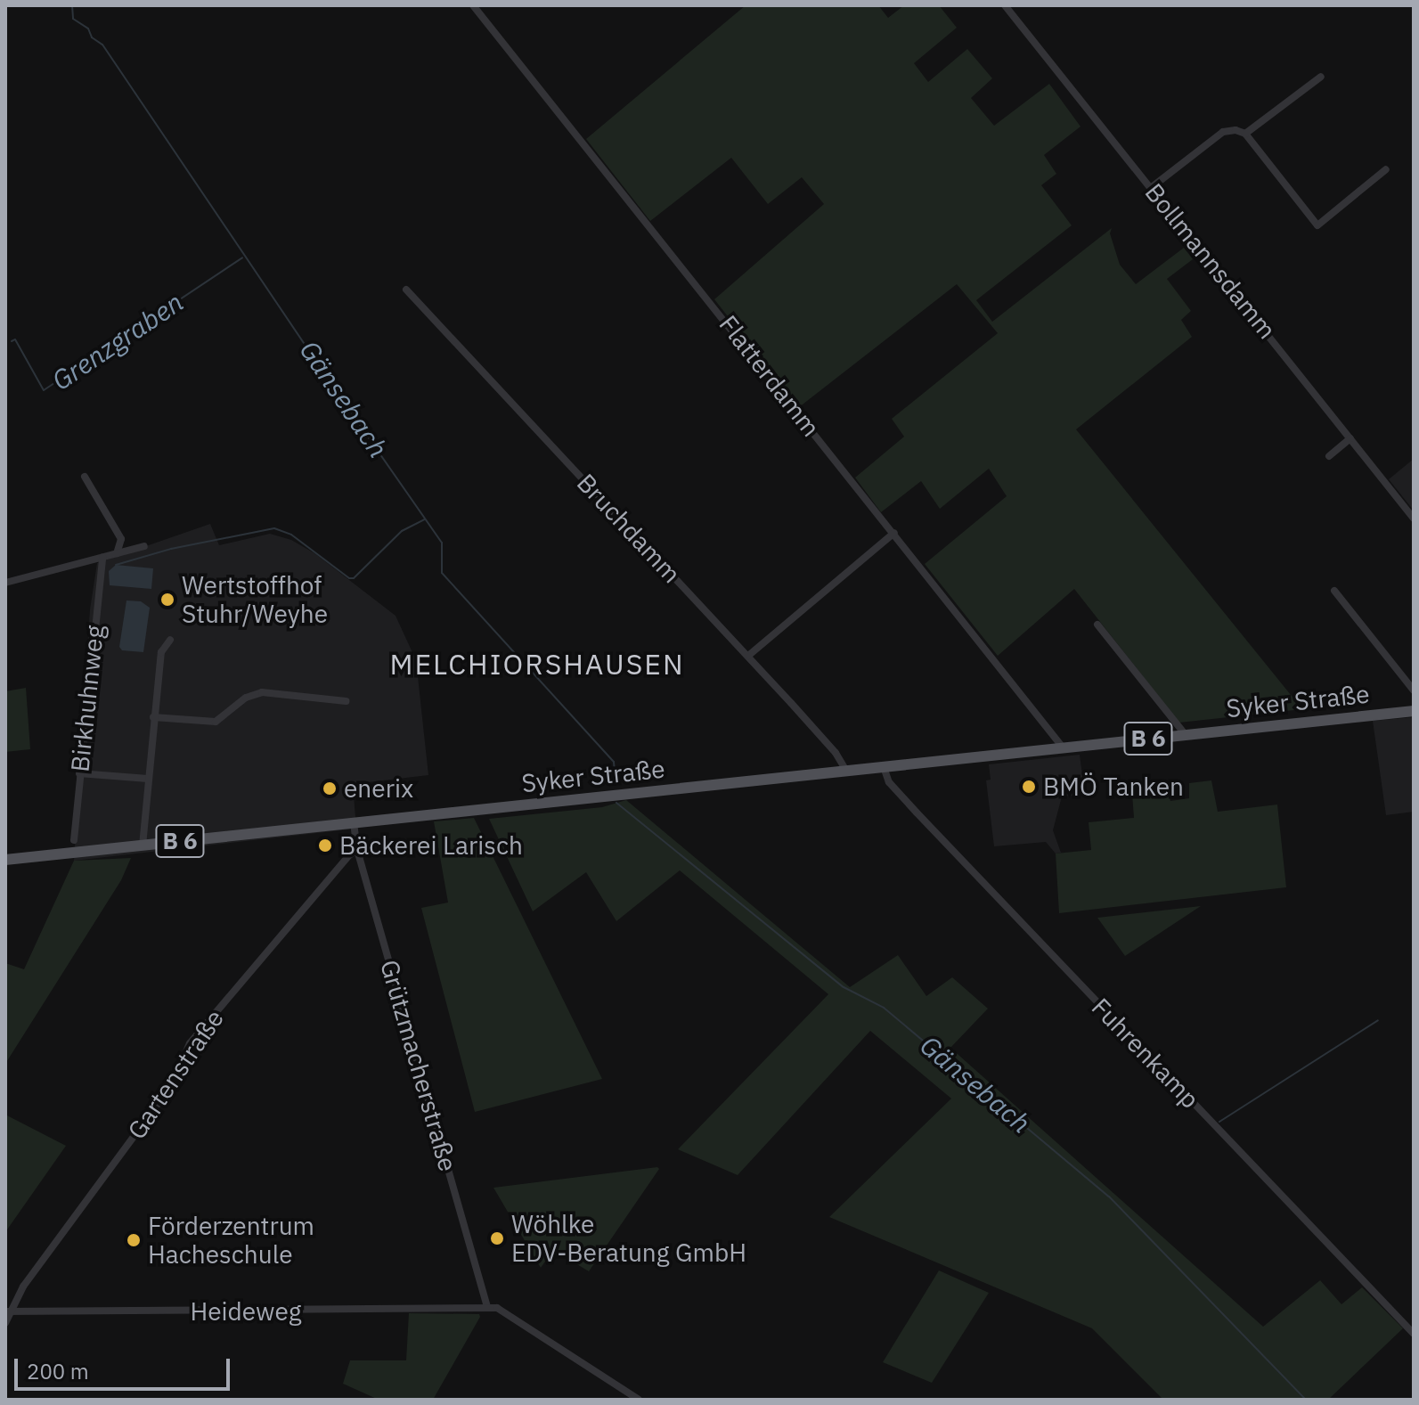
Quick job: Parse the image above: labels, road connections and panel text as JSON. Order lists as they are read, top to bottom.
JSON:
{
  "streets": {
    "main road": ["Syker Straße", "B 6"],
    "street": [
      "Bollmannsdamm",
      "Flatterdamm",
      "Bruchdamm",
      "Birkhuhnweg",
      "Fuhrenkamp",
      "Grützmacherstraße",
      "Gartenstraße",
      "Heideweg"
    ]
  },
  "crossings": [
    ["Flatterdamm", "Syker Straße"],
    ["Bruchdamm", "Syker Straße"],
    ["Syker Straße", "Fuhrenkamp"],
    ["Syker Straße", "Grützmacherstraße"],
    ["Grützmacherstraße", "Gartenstraße"],
    ["Grützmacherstraße", "Heideweg"],
    ["Gartenstraße", "Heideweg"]
  ],
  "districts": ["MELCHIORSHAUSEN"],
  "water": ["Grenzgraben", "Gänsebach"],
  "places": [
    "Wertstoffhof Stuhr/Weyhe",
    "BMÖ Tanken",
    "enerix",
    "Bäckerei Larisch",
    "Wöhlke EDV-Beratung GmbH",
    "Förderzentrum Hacheschule"
  ],
  "scale_bar": "200 m"
}
